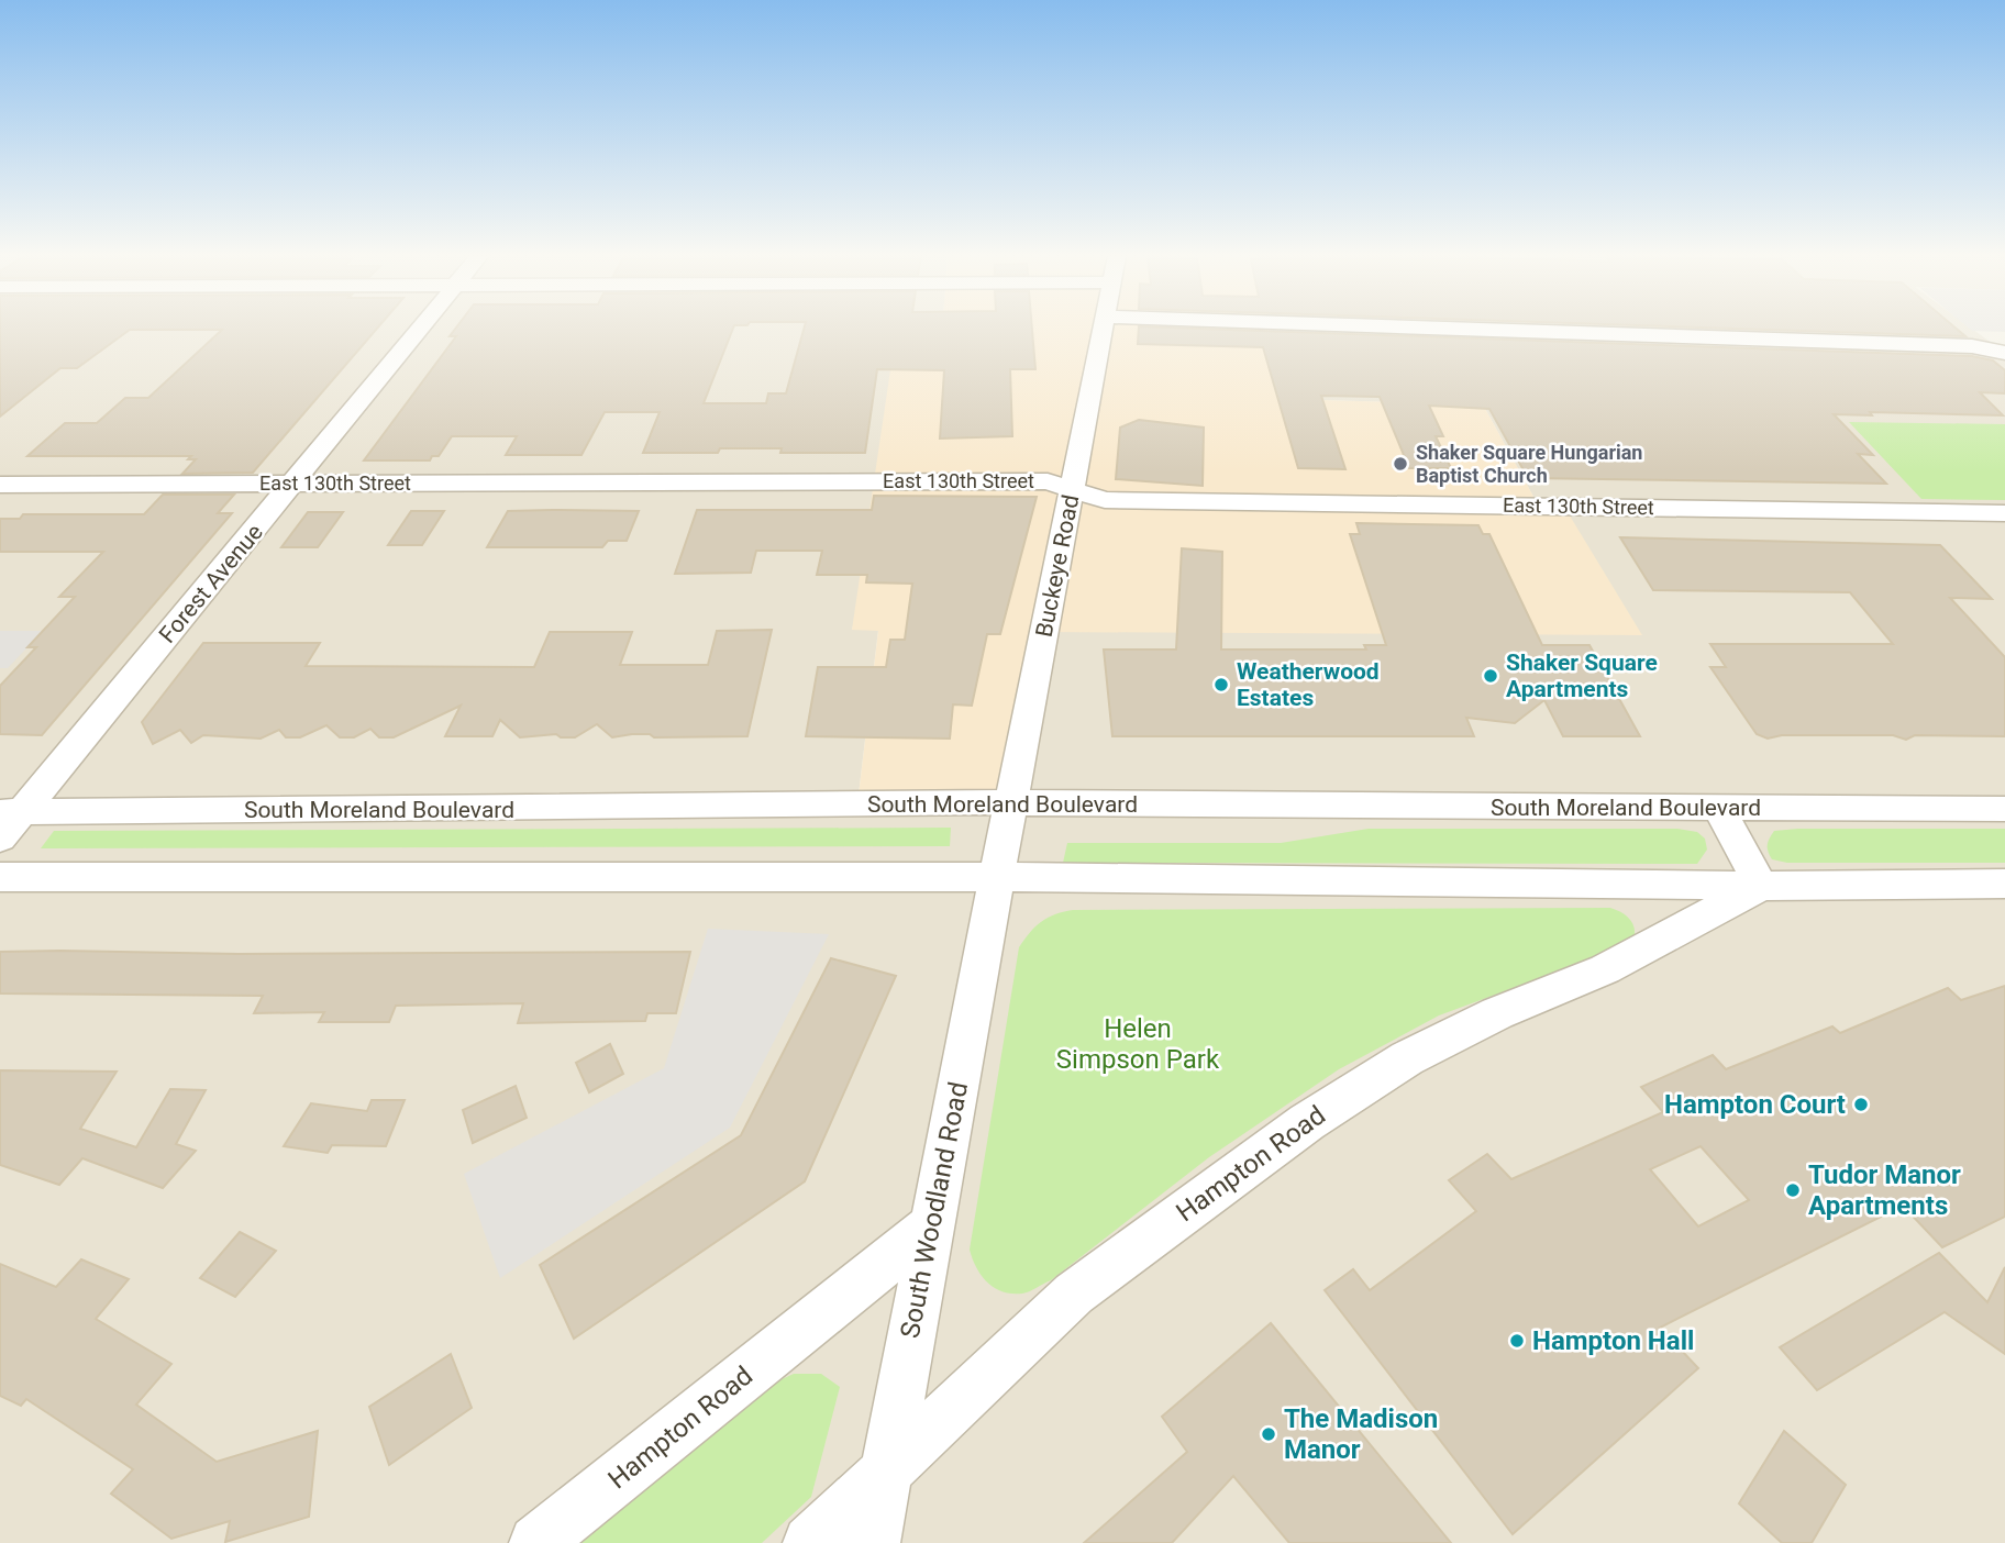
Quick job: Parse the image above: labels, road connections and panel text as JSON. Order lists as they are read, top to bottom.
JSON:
{
  "streets": {
    "street": [
      "East 130th Street",
      "Buckeye Road",
      "Forest Avenue",
      "South Moreland Boulevard",
      "Hampton Road",
      "South Woodland Road"
    ]
  },
  "crossings": [
    ["East 130th Street", "Buckeye Road"],
    ["East 130th Street", "Forest Avenue"],
    ["Buckeye Road", "South Moreland Boulevard"],
    ["Buckeye Road", "South Woodland Road"],
    ["Forest Avenue", "South Moreland Boulevard"],
    ["Hampton Road", "South Woodland Road"]
  ],
  "parks": ["Helen Simpson Park"],
  "places": [
    "Shaker Square Hungarian Baptist Church",
    "Shaker Square Apartments",
    "Weatherwood Estates",
    "Hampton Court",
    "Tudor Manor Apartments",
    "Hampton Hall",
    "The Madison Manor"
  ]
}
